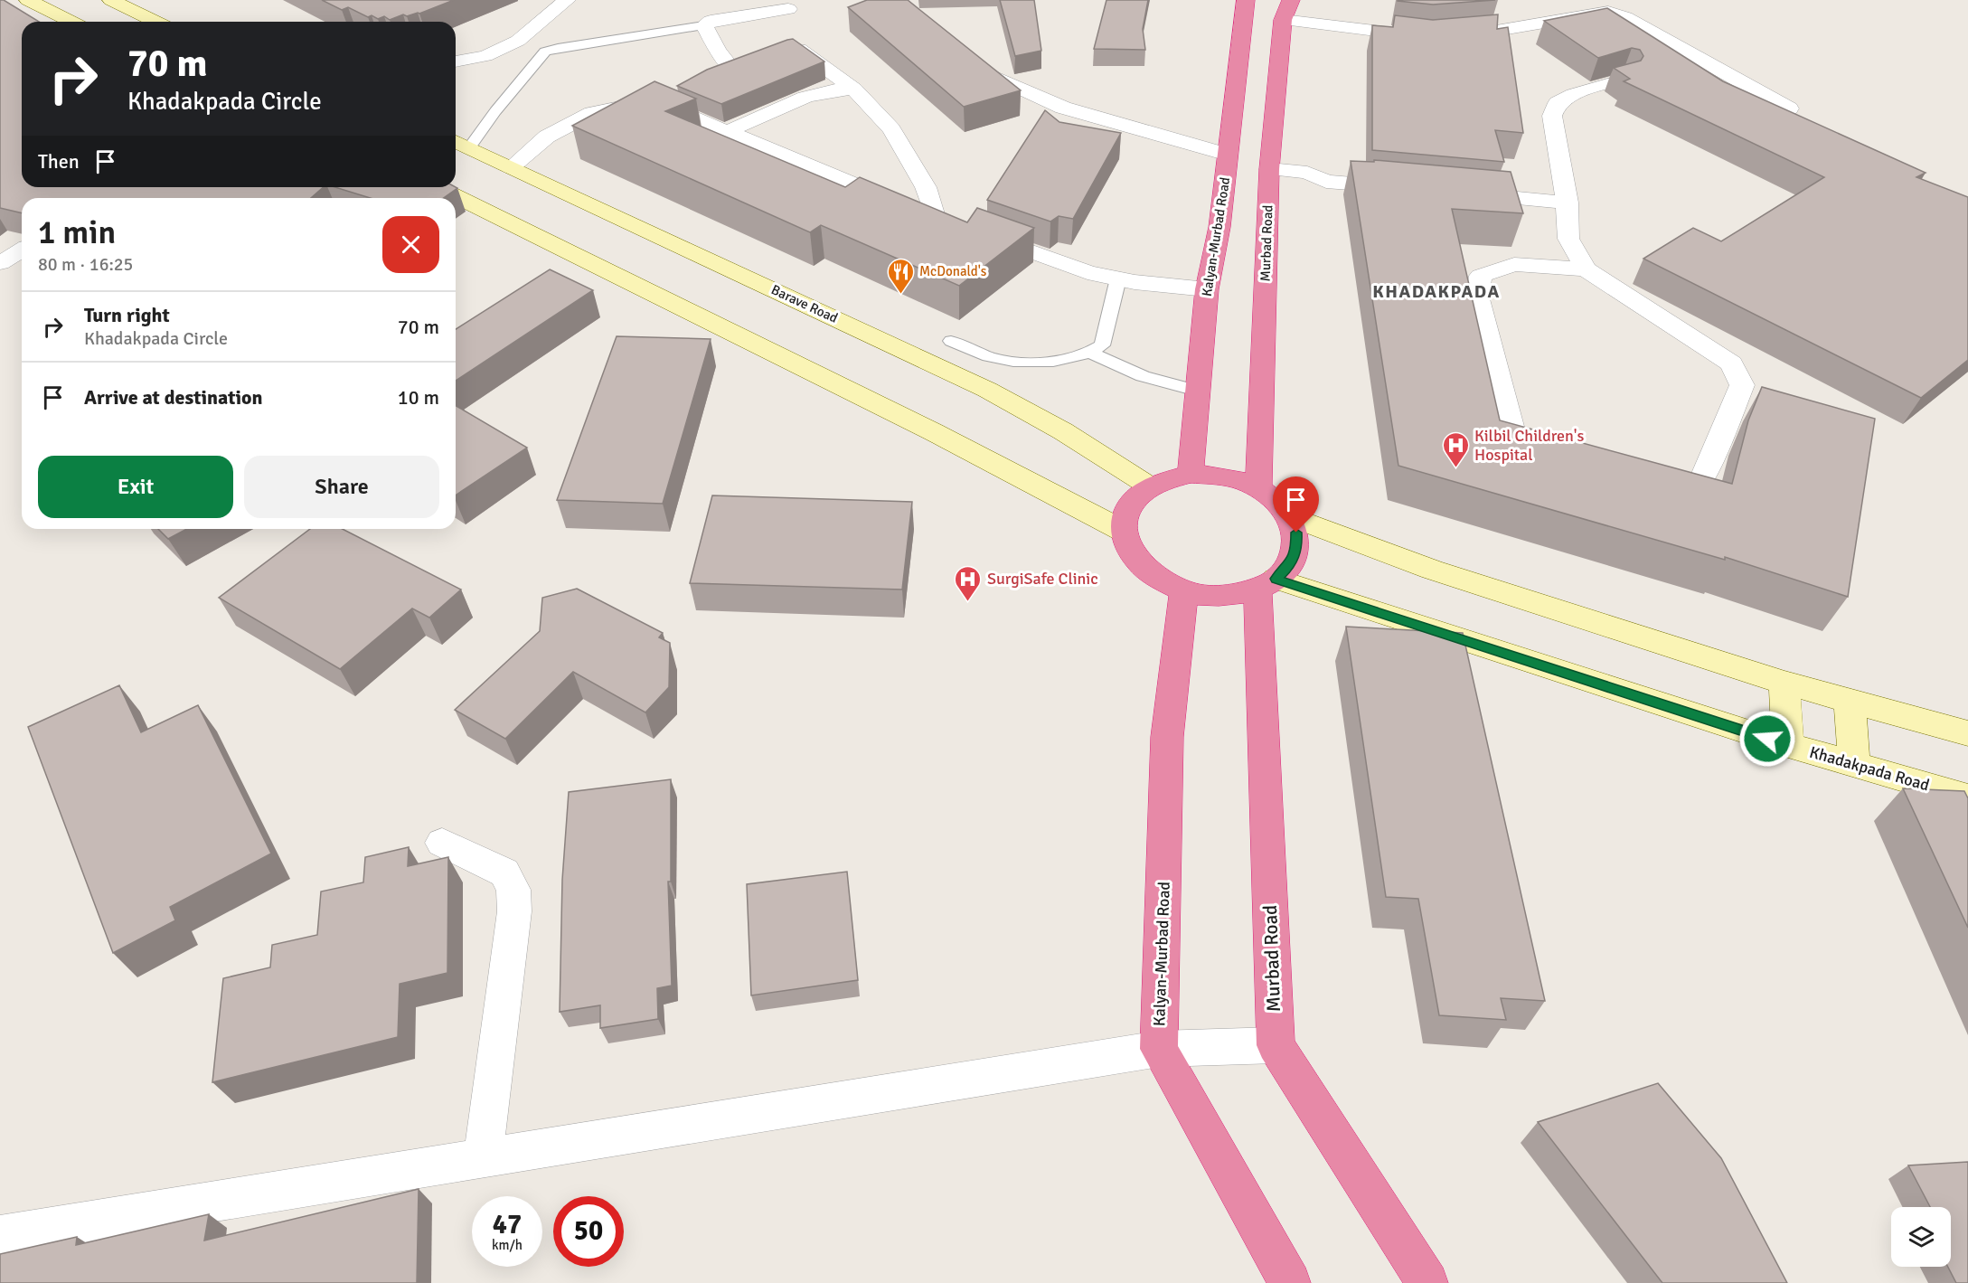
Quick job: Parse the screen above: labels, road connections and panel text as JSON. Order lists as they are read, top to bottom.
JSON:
{
  "streets": {
    "highway": ["Kalyan-Murbad Road", "Murbad Road"],
    "street": ["Barave Road", "Khadakpada Road"]
  },
  "crossings": [
    ["Kalyan-Murbad Road", "Murbad Road"],
    ["Kalyan-Murbad Road", "Barave Road"],
    ["Kalyan-Murbad Road", "Khadakpada Road"],
    ["Murbad Road", "Barave Road"],
    ["Murbad Road", "Khadakpada Road"],
    ["Barave Road", "Khadakpada Road"]
  ],
  "districts": ["KHADAKPADA"],
  "places": {
    "restaurant": ["McDonald's"],
    "hospital": ["Kilbil Children's Hospital", "SurgiSafe Clinic"]
  },
  "page": {
    "turn": ["70 m", "Khadakpada Circle"],
    "then": "Then",
    "heading": ["1 min", "80 m · 16:25"],
    "list": [
      {
        "name": "Turn right",
        "note": "Khadakpada Circle",
        "value": "70 m"
      },
      {
        "name": "Arrive at destination",
        "value": "10 m"
      }
    ],
    "buttons": ["Exit", "Share"],
    "speed": "47 km/h",
    "limit": "50"
  }
}
